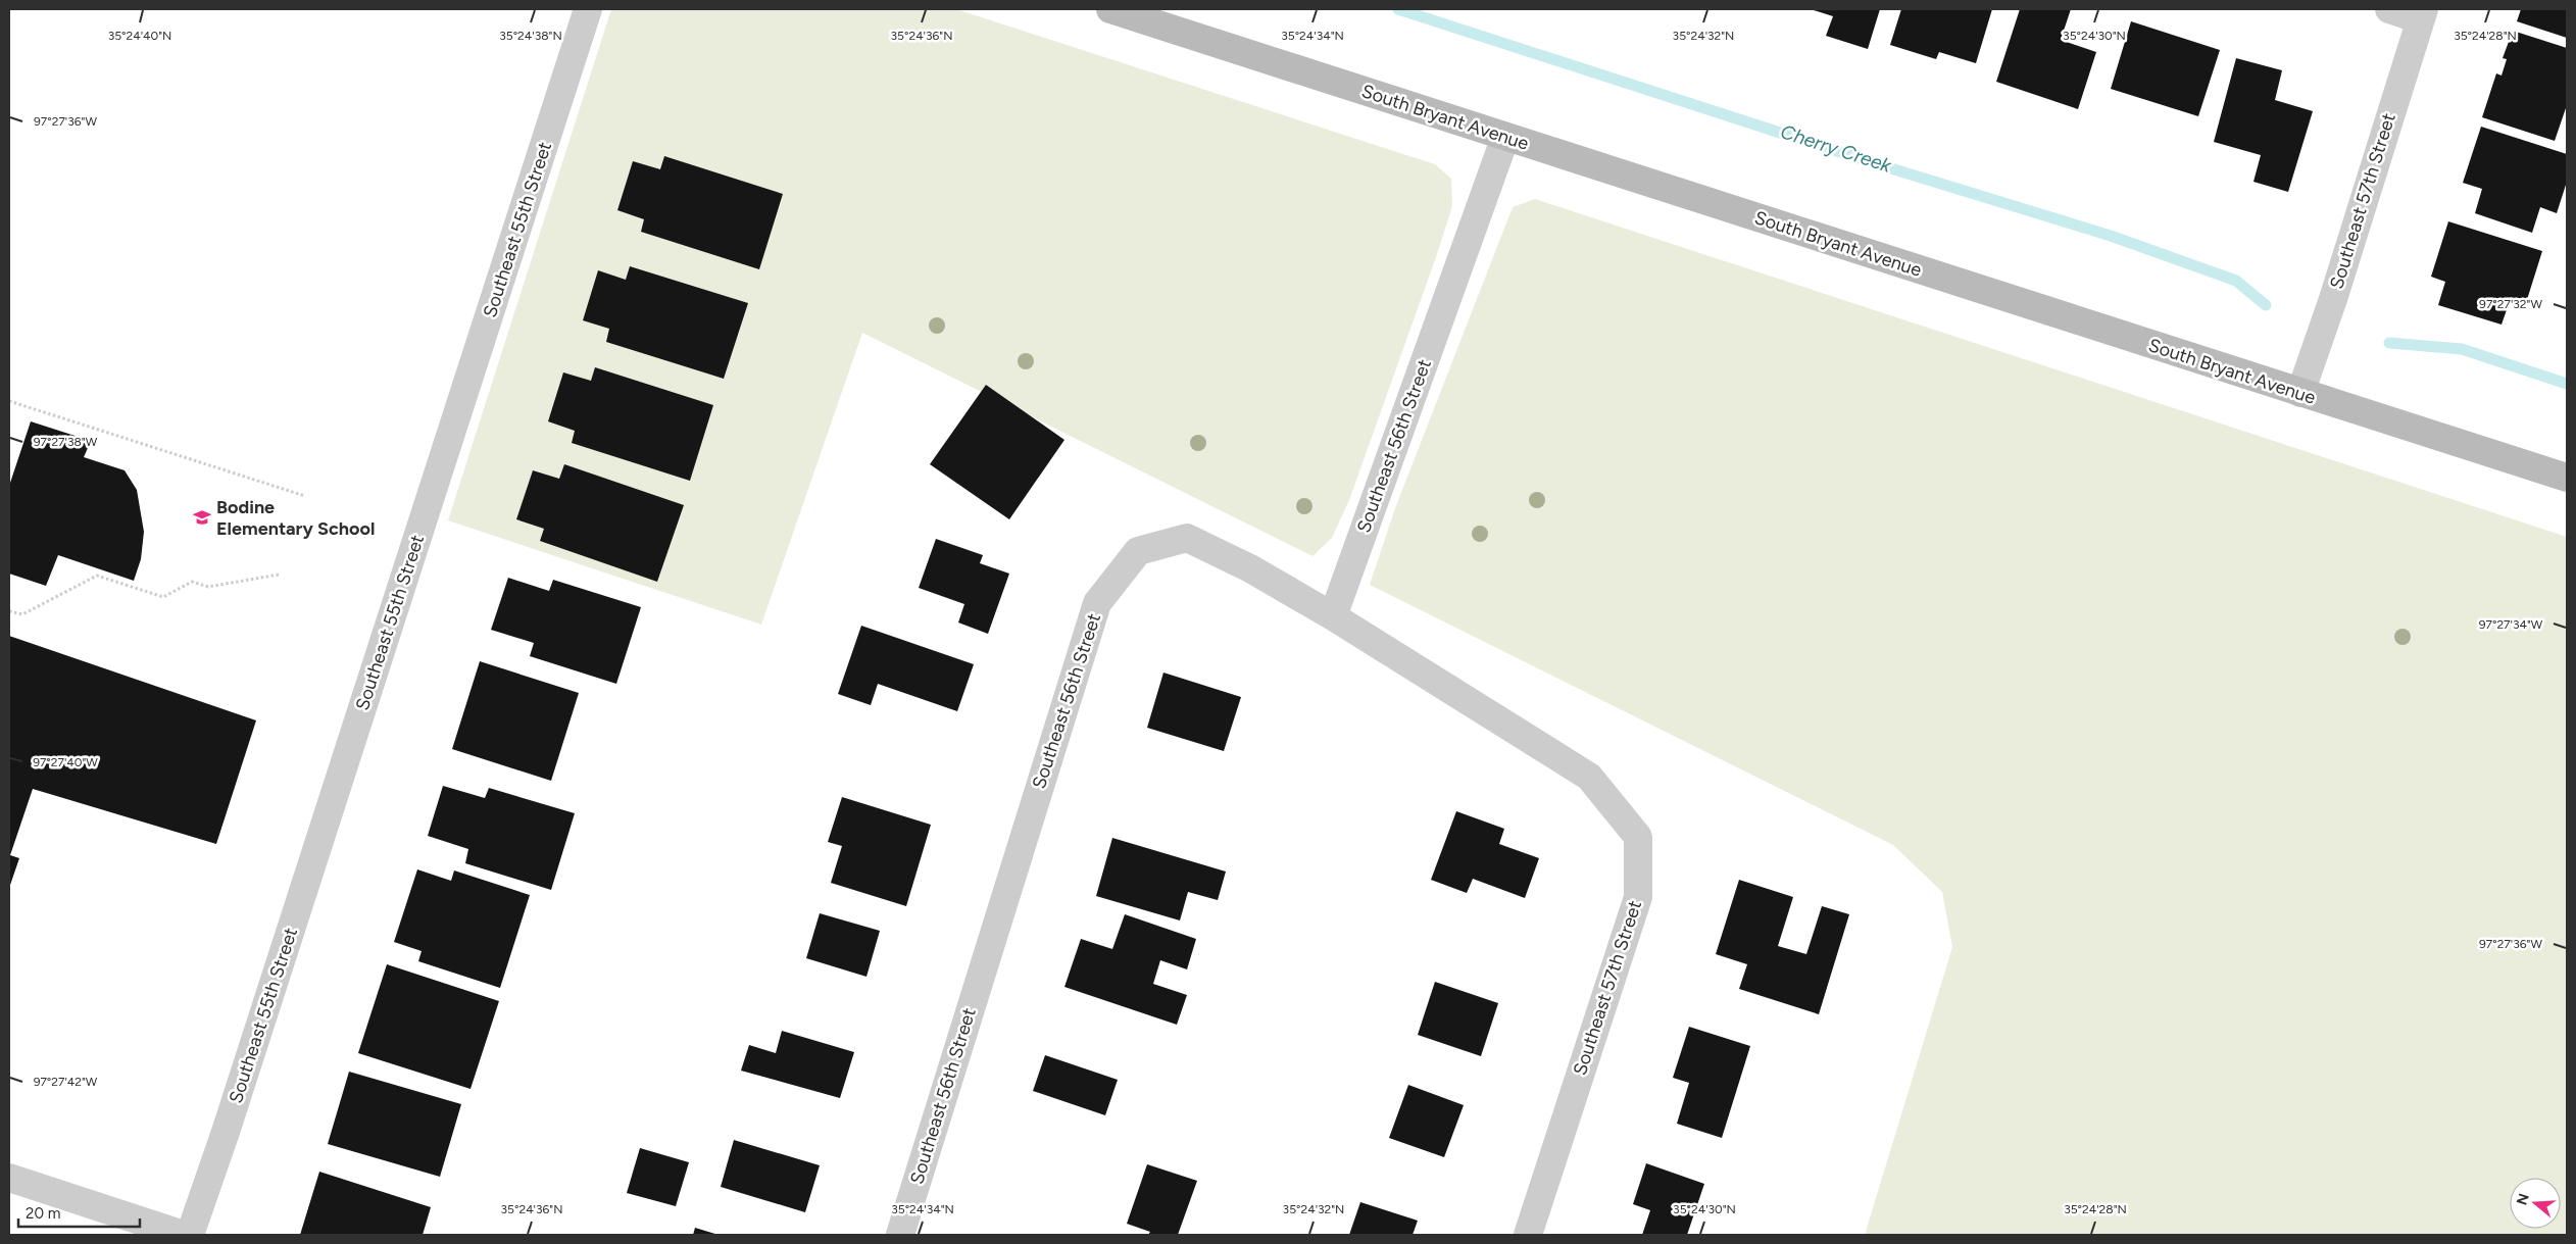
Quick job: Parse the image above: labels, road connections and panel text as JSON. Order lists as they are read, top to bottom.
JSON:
{
  "streets": {
    "main road": ["South Bryant Avenue"],
    "street": ["Southeast 57th Street", "Southeast 55th Street", "Southeast 56th Street"]
  },
  "crossings": [
    ["South Bryant Avenue", "Southeast 57th Street"],
    ["South Bryant Avenue", "Southeast 56th Street"],
    ["Southeast 57th Street", "Southeast 56th Street"]
  ],
  "water": ["Cherry Creek"],
  "places": {
    "school or university": ["Bodine Elementary School"]
  },
  "scale_bar": "20 m",
  "north": "left",
  "coordinates": [
    "35°24'40\"N",
    "35°24'38\"N",
    "35°24'36\"N",
    "35°24'34\"N",
    "35°24'32\"N",
    "35°24'30\"N",
    "35°24'28\"N",
    "97°27'36\"W",
    "97°27'32\"W",
    "97°27'38\"W",
    "97°27'34\"W",
    "97°27'40\"W",
    "97°27'42\"W"
  ]
}
